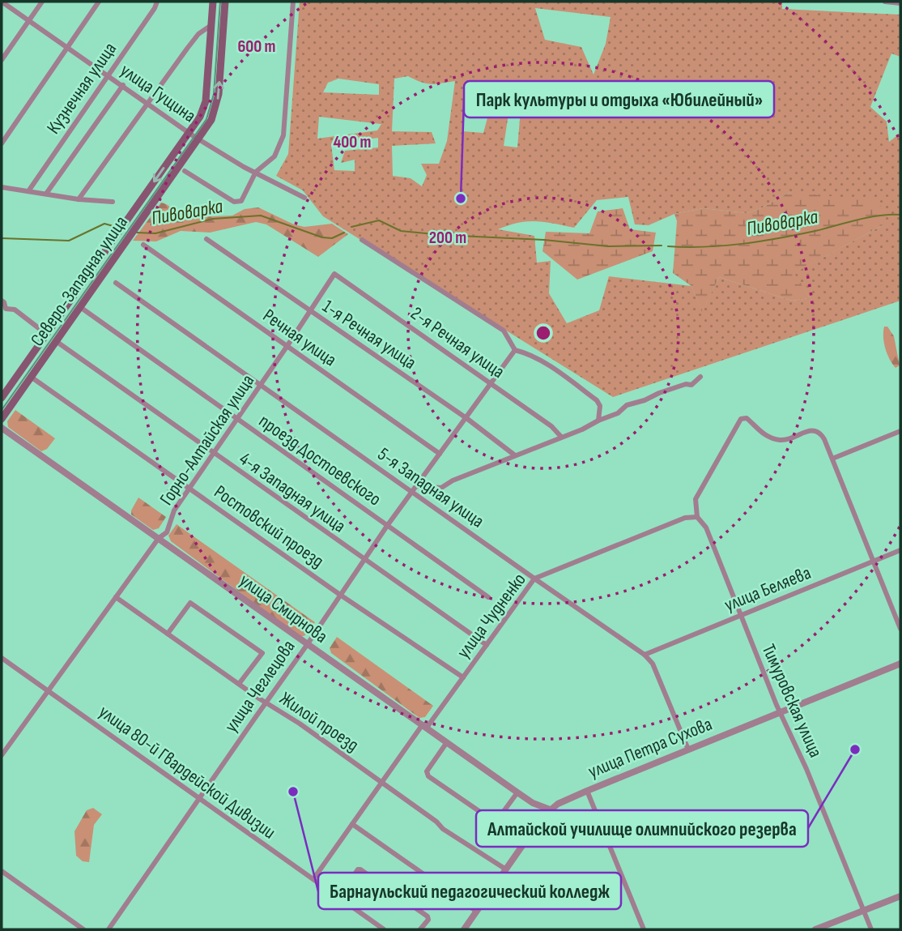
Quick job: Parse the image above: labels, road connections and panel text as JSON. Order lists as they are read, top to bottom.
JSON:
{
  "streets": {
    "main road": ["Северо-Западная улица"],
    "street": [
      "Кузнечная улица",
      "улица Гущина",
      "1-я Речная улица",
      "Речная улица",
      "2-я Речная улица",
      "Горно-Алтайская улица",
      "проезд Достоевского",
      "5-я Западная улица",
      "4-я Западная улица",
      "Ростовский проезд",
      "улица Беляева",
      "улица Смирнова",
      "улица Чудненко",
      "улица Чеглецова",
      "Тимуровская улица",
      "Жилой проезд",
      "улица Петра Сухова",
      "улица 80-й Гвардейской Дивизии"
    ]
  },
  "crossings": [
    ["Кузнечная улица", "улица Гущина"],
    ["улица Гущина", "Северо-Западная улица"],
    ["Северо-Западная улица", "проезд Достоевского"],
    ["Северо-Западная улица", "4-я Западная улица"],
    ["Северо-Западная улица", "Ростовский проезд"],
    ["1-я Речная улица", "Горно-Алтайская улица"],
    ["1-я Речная улица", "улица Чеглецова"],
    ["Речная улица", "Горно-Алтайская улица"],
    ["Речная улица", "улица Чеглецова"],
    ["2-я Речная улица", "Горно-Алтайская улица"],
    ["2-я Речная улица", "улица Чеглецова"],
    ["Горно-Алтайская улица", "проезд Достоевского"],
    ["Горно-Алтайская улица", "5-я Западная улица"],
    ["Горно-Алтайская улица", "4-я Западная улица"],
    ["Горно-Алтайская улица", "Ростовский проезд"],
    ["Горно-Алтайская улица", "улица Смирнова"],
    ["Горно-Алтайская улица", "Жилой проезд"],
    ["Горно-Алтайская улица", "улица 80-й Гвардейской Дивизии"],
    ["проезд Достоевского", "улица Чеглецова"],
    ["5-я Западная улица", "улица Беляева"],
    ["5-я Западная улица", "улица Чудненко"],
    ["5-я Западная улица", "улица Чеглецова"],
    ["5-я Западная улица", "улица Петра Сухова"],
    ["4-я Западная улица", "улица Чудненко"],
    ["4-я Западная улица", "улица Чеглецова"],
    ["Ростовский проезд", "улица Чудненко"],
    ["Ростовский проезд", "улица Чеглецова"],
    ["улица Беляева", "Тимуровская улица"],
    ["улица Смирнова", "улица Чудненко"],
    ["улица Смирнова", "улица Чеглецова"],
    ["улица Смирнова", "улица Петра Сухова"],
    ["улица Чудненко", "Тимуровская улица"],
    ["улица Чудненко", "Жилой проезд"],
    ["улица Чудненко", "улица 80-й Гвардейской Дивизии"],
    ["улица Чеглецова", "Жилой проезд"],
    ["улица Чеглецова", "улица 80-й Гвардейской Дивизии"],
    ["Тимуровская улица", "улица Петра Сухова"],
    ["Жилой проезд", "улица Петра Сухова"]
  ],
  "water": ["Пивоварка"],
  "places": ["Парк культуры и отдыха «Юбилейный»", "Алтайской училище олимпийского резерва", "Барнаульский педагогический колледж"],
  "rings": ["600 m", "400 m", "200 m"]
}
